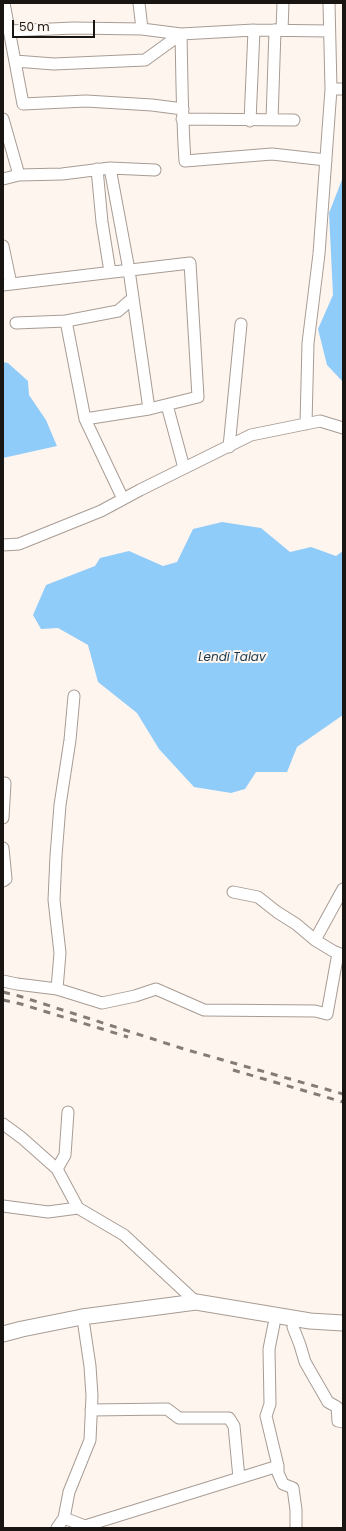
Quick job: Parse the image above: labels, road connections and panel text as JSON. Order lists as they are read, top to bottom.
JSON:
{
  "water": ["Lendi Talav"],
  "scale_bar": "50 m"
}
